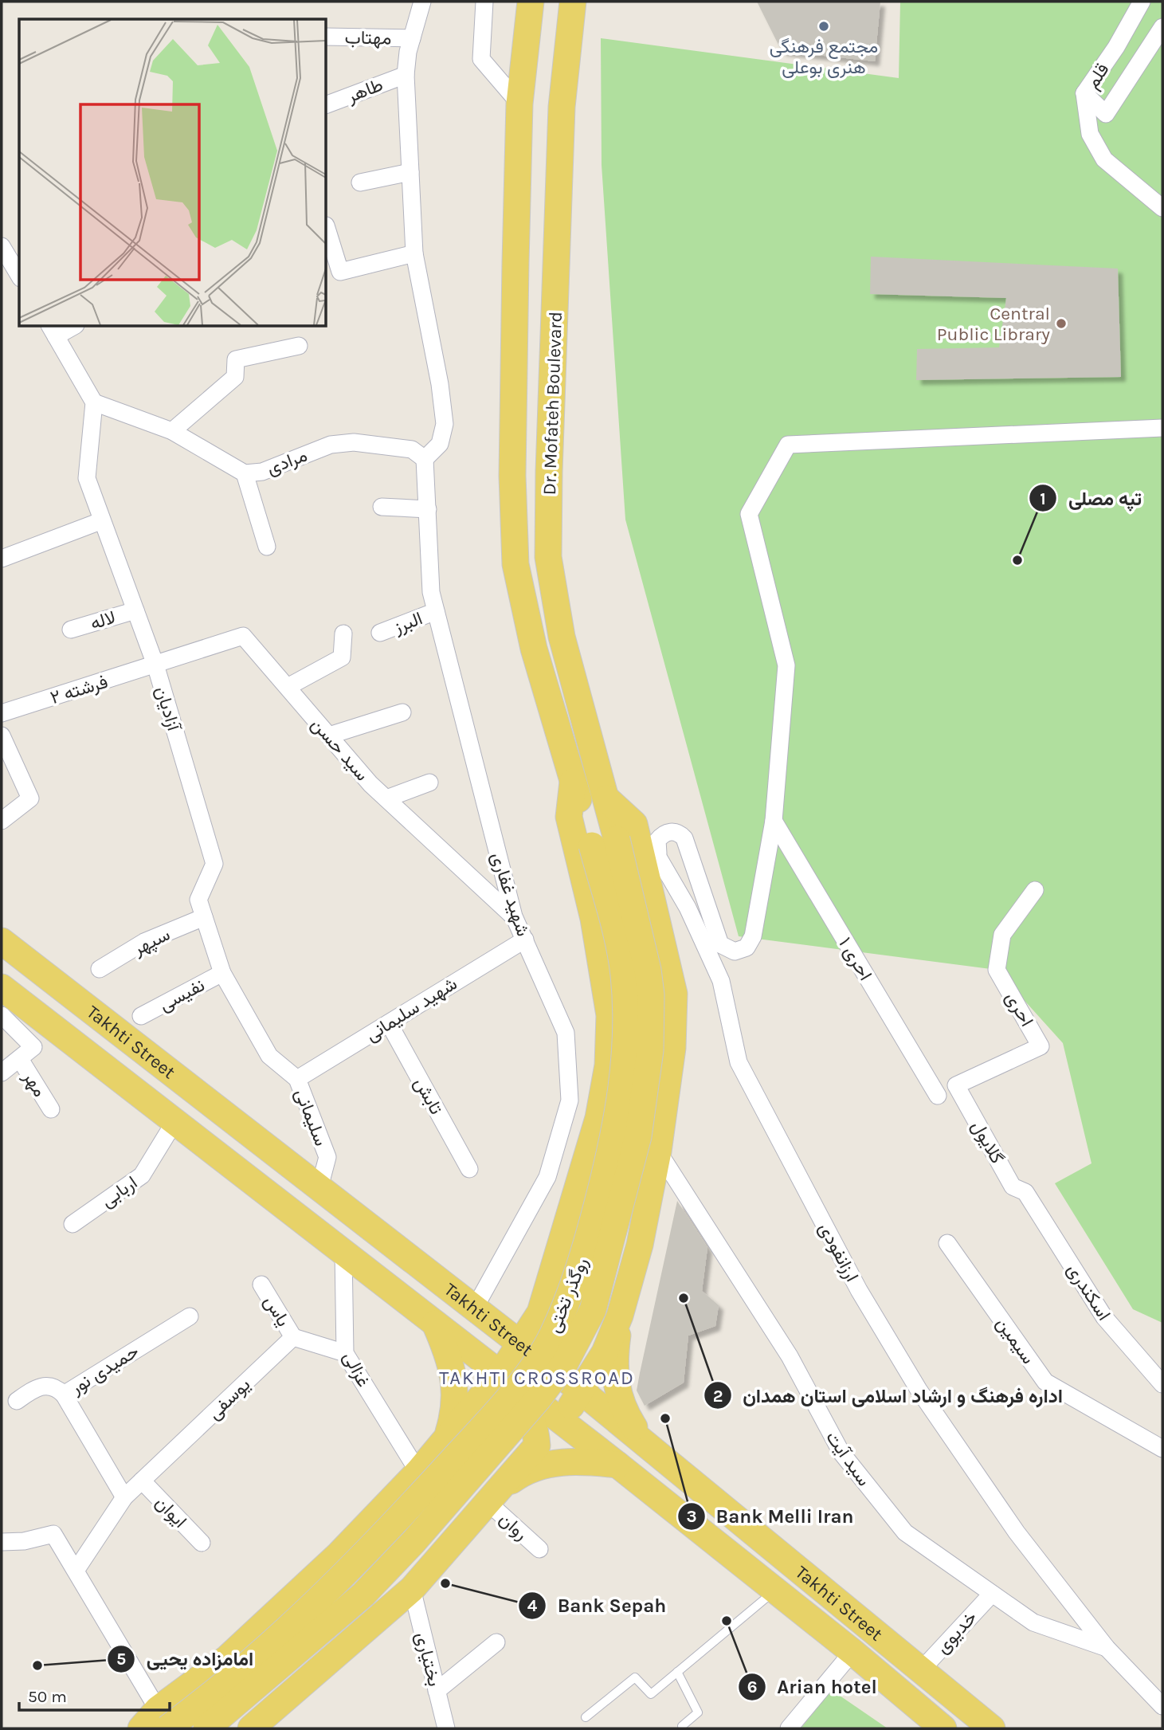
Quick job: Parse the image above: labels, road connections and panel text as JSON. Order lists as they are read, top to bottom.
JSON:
{
  "streets": {
    "main road": ["Dr. Mofateh Boulevard", "Takhti Street", "روگذر تختی"],
    "street": [
      "مهتاب",
      "قلم",
      "طاهر",
      "مرادی",
      "لاله",
      "البرز",
      "فرشته ۲",
      "آزادیان",
      "سید حسن",
      "شهید غفاری",
      "سپهر",
      "احری ۱",
      "نفیسی",
      "شهید سلیمانی",
      "احری",
      "مهر",
      "تابش",
      "سلیمانی",
      "گلایول",
      "اربابی",
      "ارزانفودی",
      "اسکندری",
      "یاس",
      "سیمین",
      "حمیدی نور",
      "غزالی",
      "یوسفی",
      "سید آیت",
      "ایوان",
      "روان",
      "خدیوی",
      "بختیاری"
    ]
  },
  "crossings": [
    ["Dr. Mofateh Boulevard", "ارزانفودی"],
    ["Dr. Mofateh Boulevard", "روگذر تختی"],
    ["مرادی", "آزادیان"],
    ["مرادی", "شهید غفاری"],
    ["لاله", "آزادیان"],
    ["البرز", "شهید غفاری"],
    ["فرشته ۲", "آزادیان"],
    ["فرشته ۲", "سید حسن"],
    ["آزادیان", "سید حسن"],
    ["آزادیان", "سپهر"],
    ["آزادیان", "نفیسی"],
    ["آزادیان", "شهید سلیمانی"],
    ["آزادیان", "سلیمانی"],
    ["سید حسن", "شهید غفاری"],
    ["شهید غفاری", "شهید سلیمانی"],
    ["شهید غفاری", "Takhti Street"],
    ["شهید سلیمانی", "تابش"],
    ["شهید سلیمانی", "سلیمانی"],
    ["احری", "گلایول"],
    ["Takhti Street", "مهر"],
    ["Takhti Street", "سلیمانی"],
    ["Takhti Street", "اربابی"],
    ["Takhti Street", "غزالی"],
    ["Takhti Street", "خدیوی"],
    ["گلایول", "اسکندری"],
    ["ارزانفودی", "روگذر تختی"],
    ["ارزانفودی", "سید آیت"],
    ["یاس", "یوسفی"],
    ["حمیدی نور", "یوسفی"],
    ["یوسفی", "ایوان"],
    ["سید آیت", "خدیوی"]
  ],
  "districts": ["TAKHTI CROSSROAD"],
  "places": [
    "مجتمع فرهنگی هنری بوعلی",
    "Central Public Library",
    "تپه مصلی",
    "اداره فرهنگ و ارشاد اسلامی استان همدان",
    "Bank Melli Iran",
    "Bank Sepah",
    "Arian hotel",
    "امامزاده یحیی"
  ],
  "scale_bar": "50 m"
}
